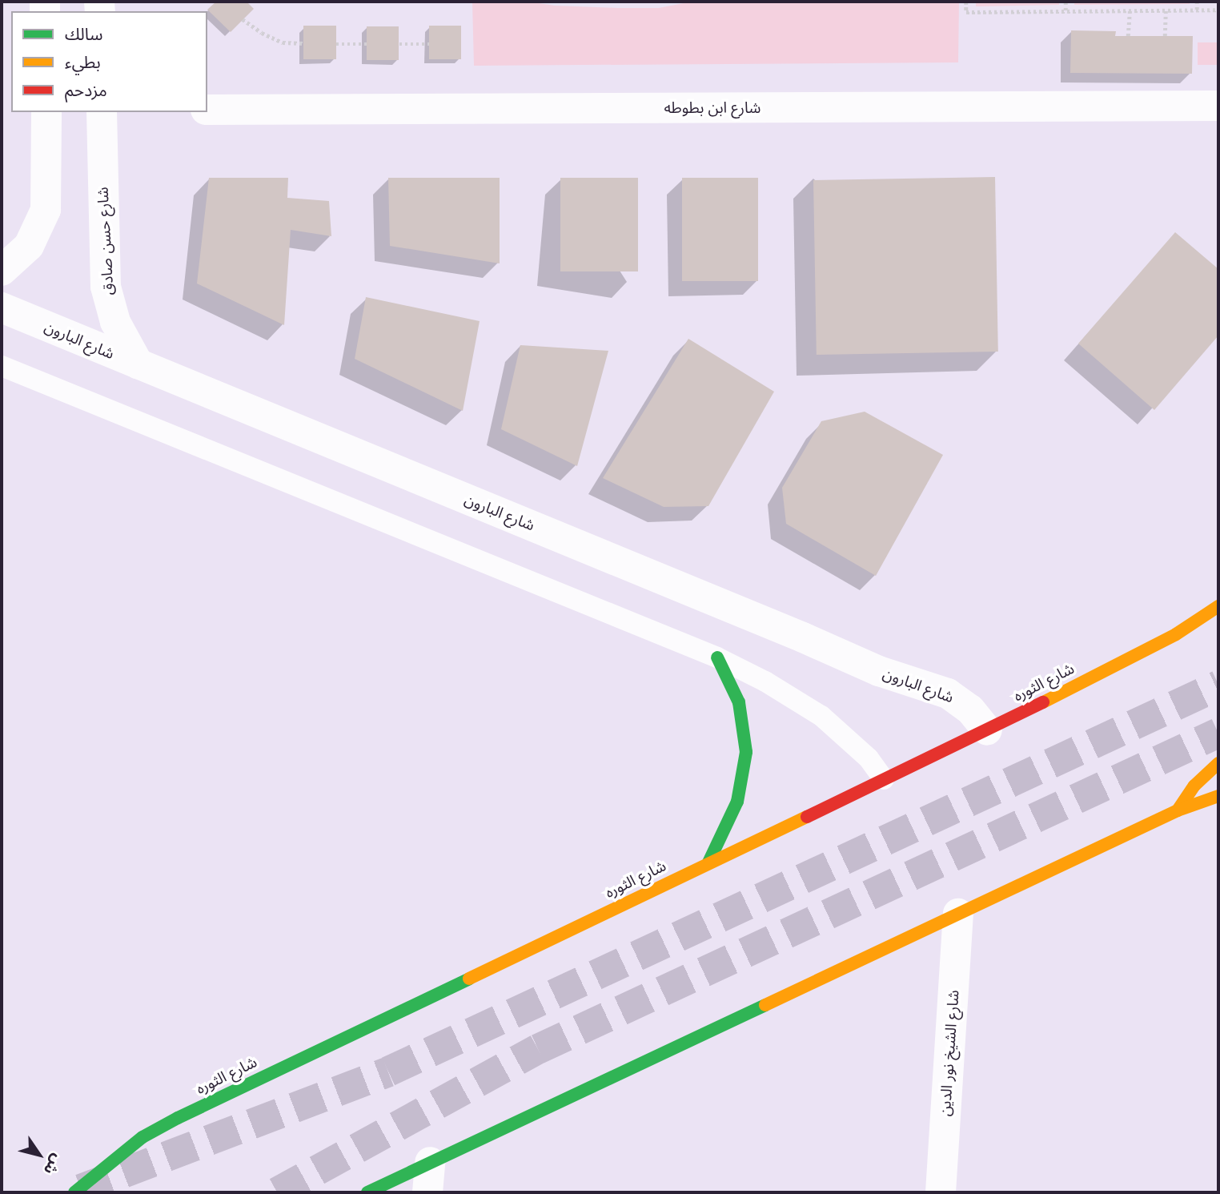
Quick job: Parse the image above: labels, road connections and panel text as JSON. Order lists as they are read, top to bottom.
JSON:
{
  "streets": {
    "highway": ["شارع الثوره"],
    "street": [
      "شارع ابن بطوطه",
      "شارع حسن صادق",
      "شارع البارون",
      "شارع الشيخ نور الدين"
    ]
  },
  "crossings": [
    ["شارع حسن صادق", "شارع البارون"],
    ["شارع البارون", "شارع الثوره"]
  ],
  "legend": ["سالك", "بطيء", "مزدحم"],
  "north": "bottom right"
}
